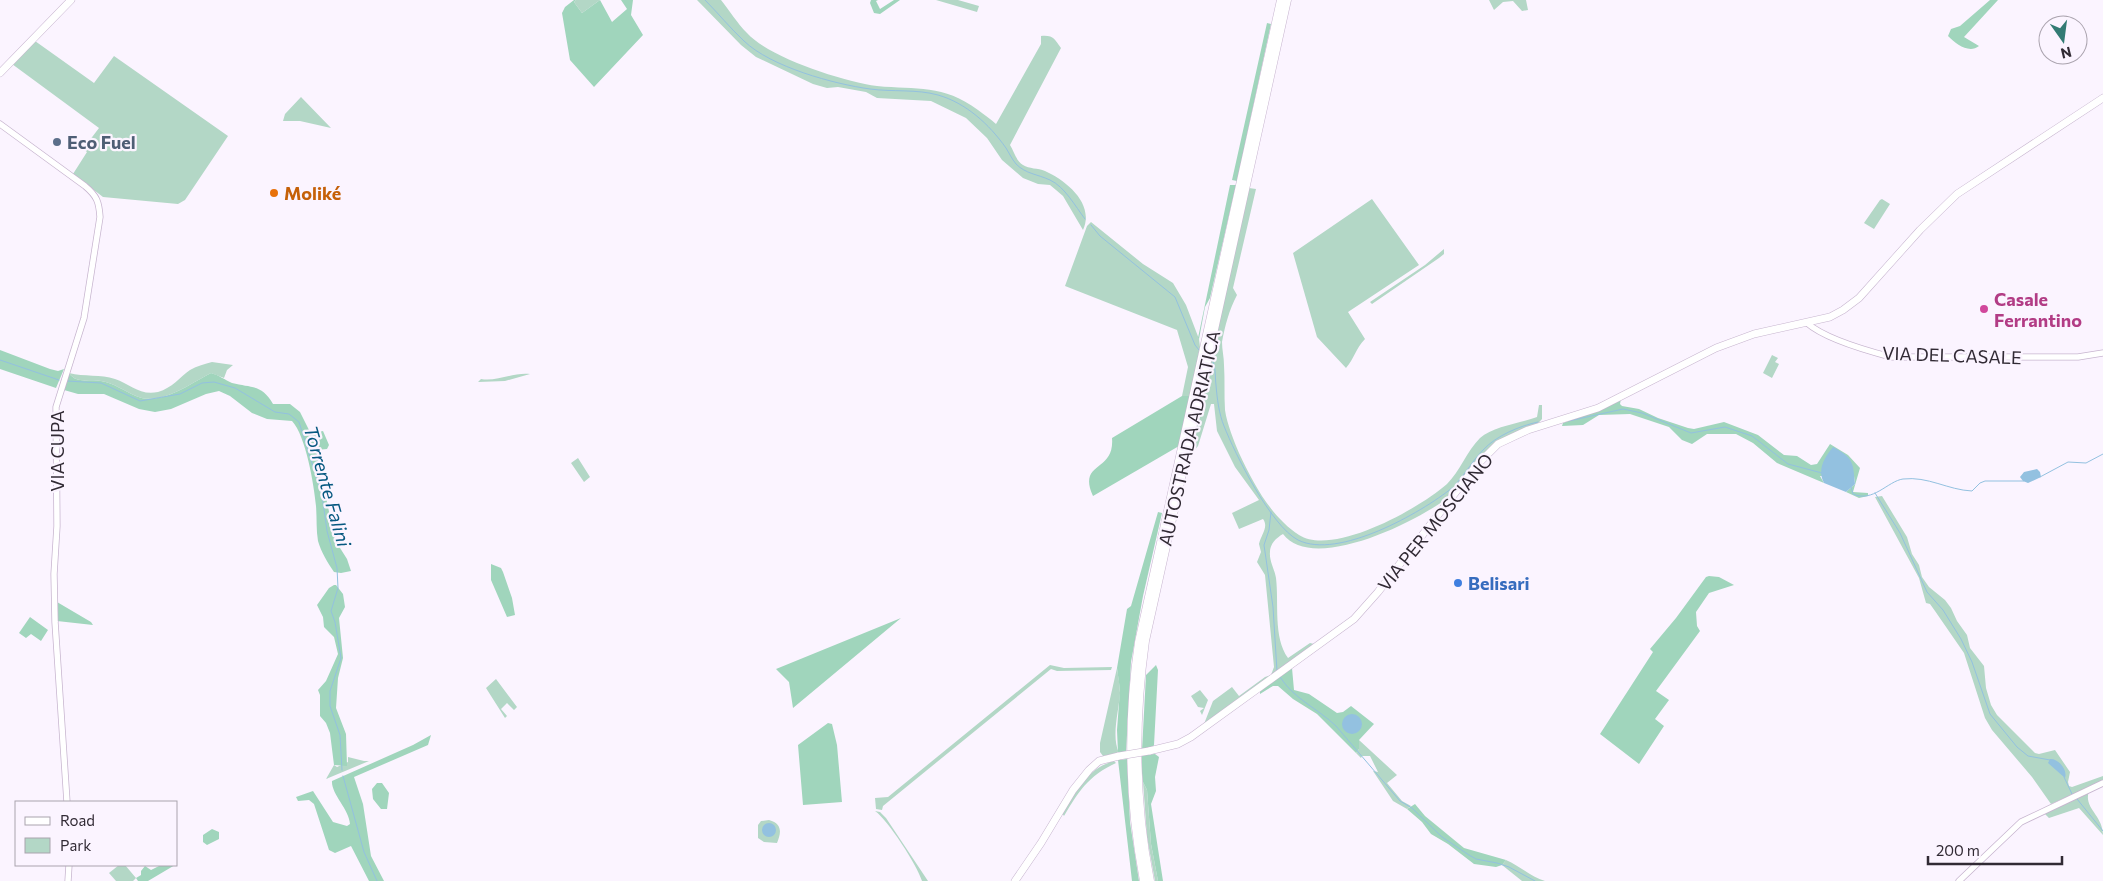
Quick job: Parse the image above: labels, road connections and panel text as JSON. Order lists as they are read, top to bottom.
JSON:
{
  "streets": {
    "highway": ["AUTOSTRADA ADRIATICA"],
    "main road": ["VIA PER MOSCIANO"],
    "street": ["VIA DEL CASALE", "VIA CUPA"]
  },
  "crossings": [
    ["VIA DEL CASALE", "VIA PER MOSCIANO"]
  ],
  "water": ["Torrente Falini"],
  "places": [
    "Eco Fuel",
    "Moliké",
    "Casale Ferrantino",
    "Belisari"
  ],
  "legend": ["Road", "Park"],
  "scale_bar": "200 m",
  "north": "bottom"
}
